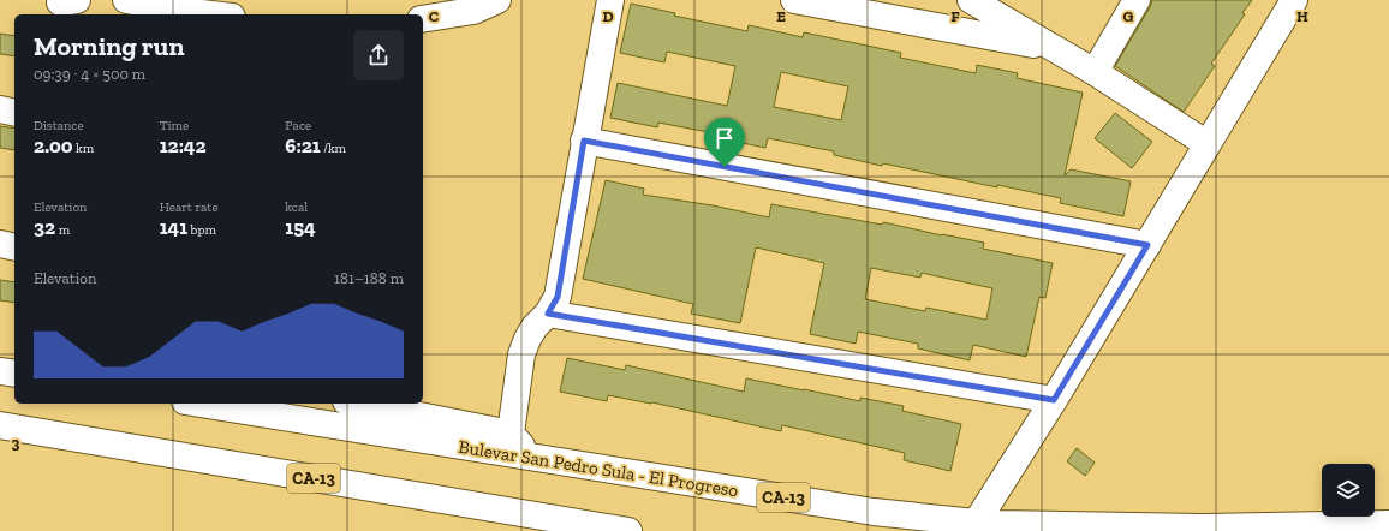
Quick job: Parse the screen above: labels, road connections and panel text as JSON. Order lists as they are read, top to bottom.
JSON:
{
  "streets": {
    "street": ["Bulevar San Pedro Sula - El Progreso", "CA-13"]
  },
  "page": {
    "heading": ["Morning run", "09:39 · 4 × 500 m"],
    "stats": [
      ["Distance", "2.00 km"],
      ["Time", "12:42"],
      ["Pace", "6:21 /km"],
      ["Elevation", "32 m"],
      ["Heart rate", "141 bpm"],
      ["kcal", "154"]
    ],
    "chart": ["Elevation", "181–188 m"]
  },
  "grid": {
    "columns": [
      "C",
      "D",
      "E",
      "F",
      "G",
      "H"
    ],
    "rows": ["3"]
  }
}
